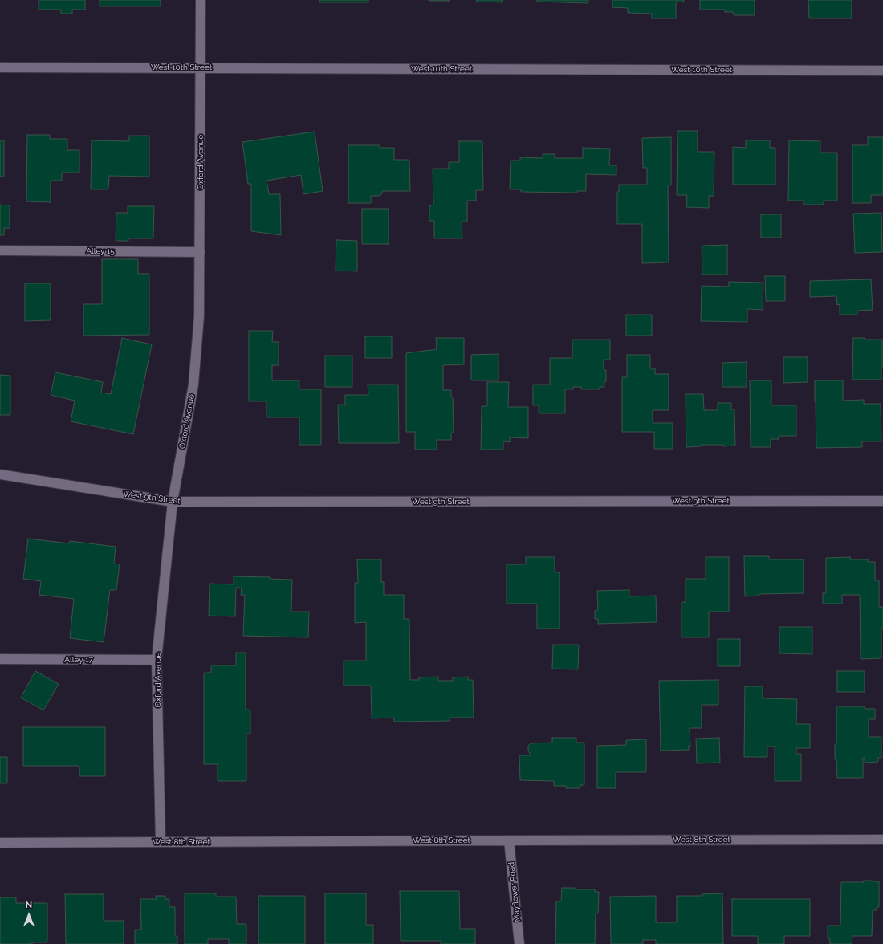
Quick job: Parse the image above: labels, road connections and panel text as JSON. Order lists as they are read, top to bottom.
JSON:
{
  "streets": {
    "street": [
      "West 10th Street",
      "Oxford Avenue",
      "Alley 15",
      "West 9th Street",
      "Alley 17",
      "West 8th Street",
      "Mayflower Road"
    ]
  },
  "crossings": [
    ["West 10th Street", "Oxford Avenue"],
    ["Oxford Avenue", "Alley 15"],
    ["Oxford Avenue", "West 9th Street"],
    ["Oxford Avenue", "Alley 17"],
    ["Oxford Avenue", "West 8th Street"],
    ["West 8th Street", "Mayflower Road"]
  ],
  "north": "top"
}
